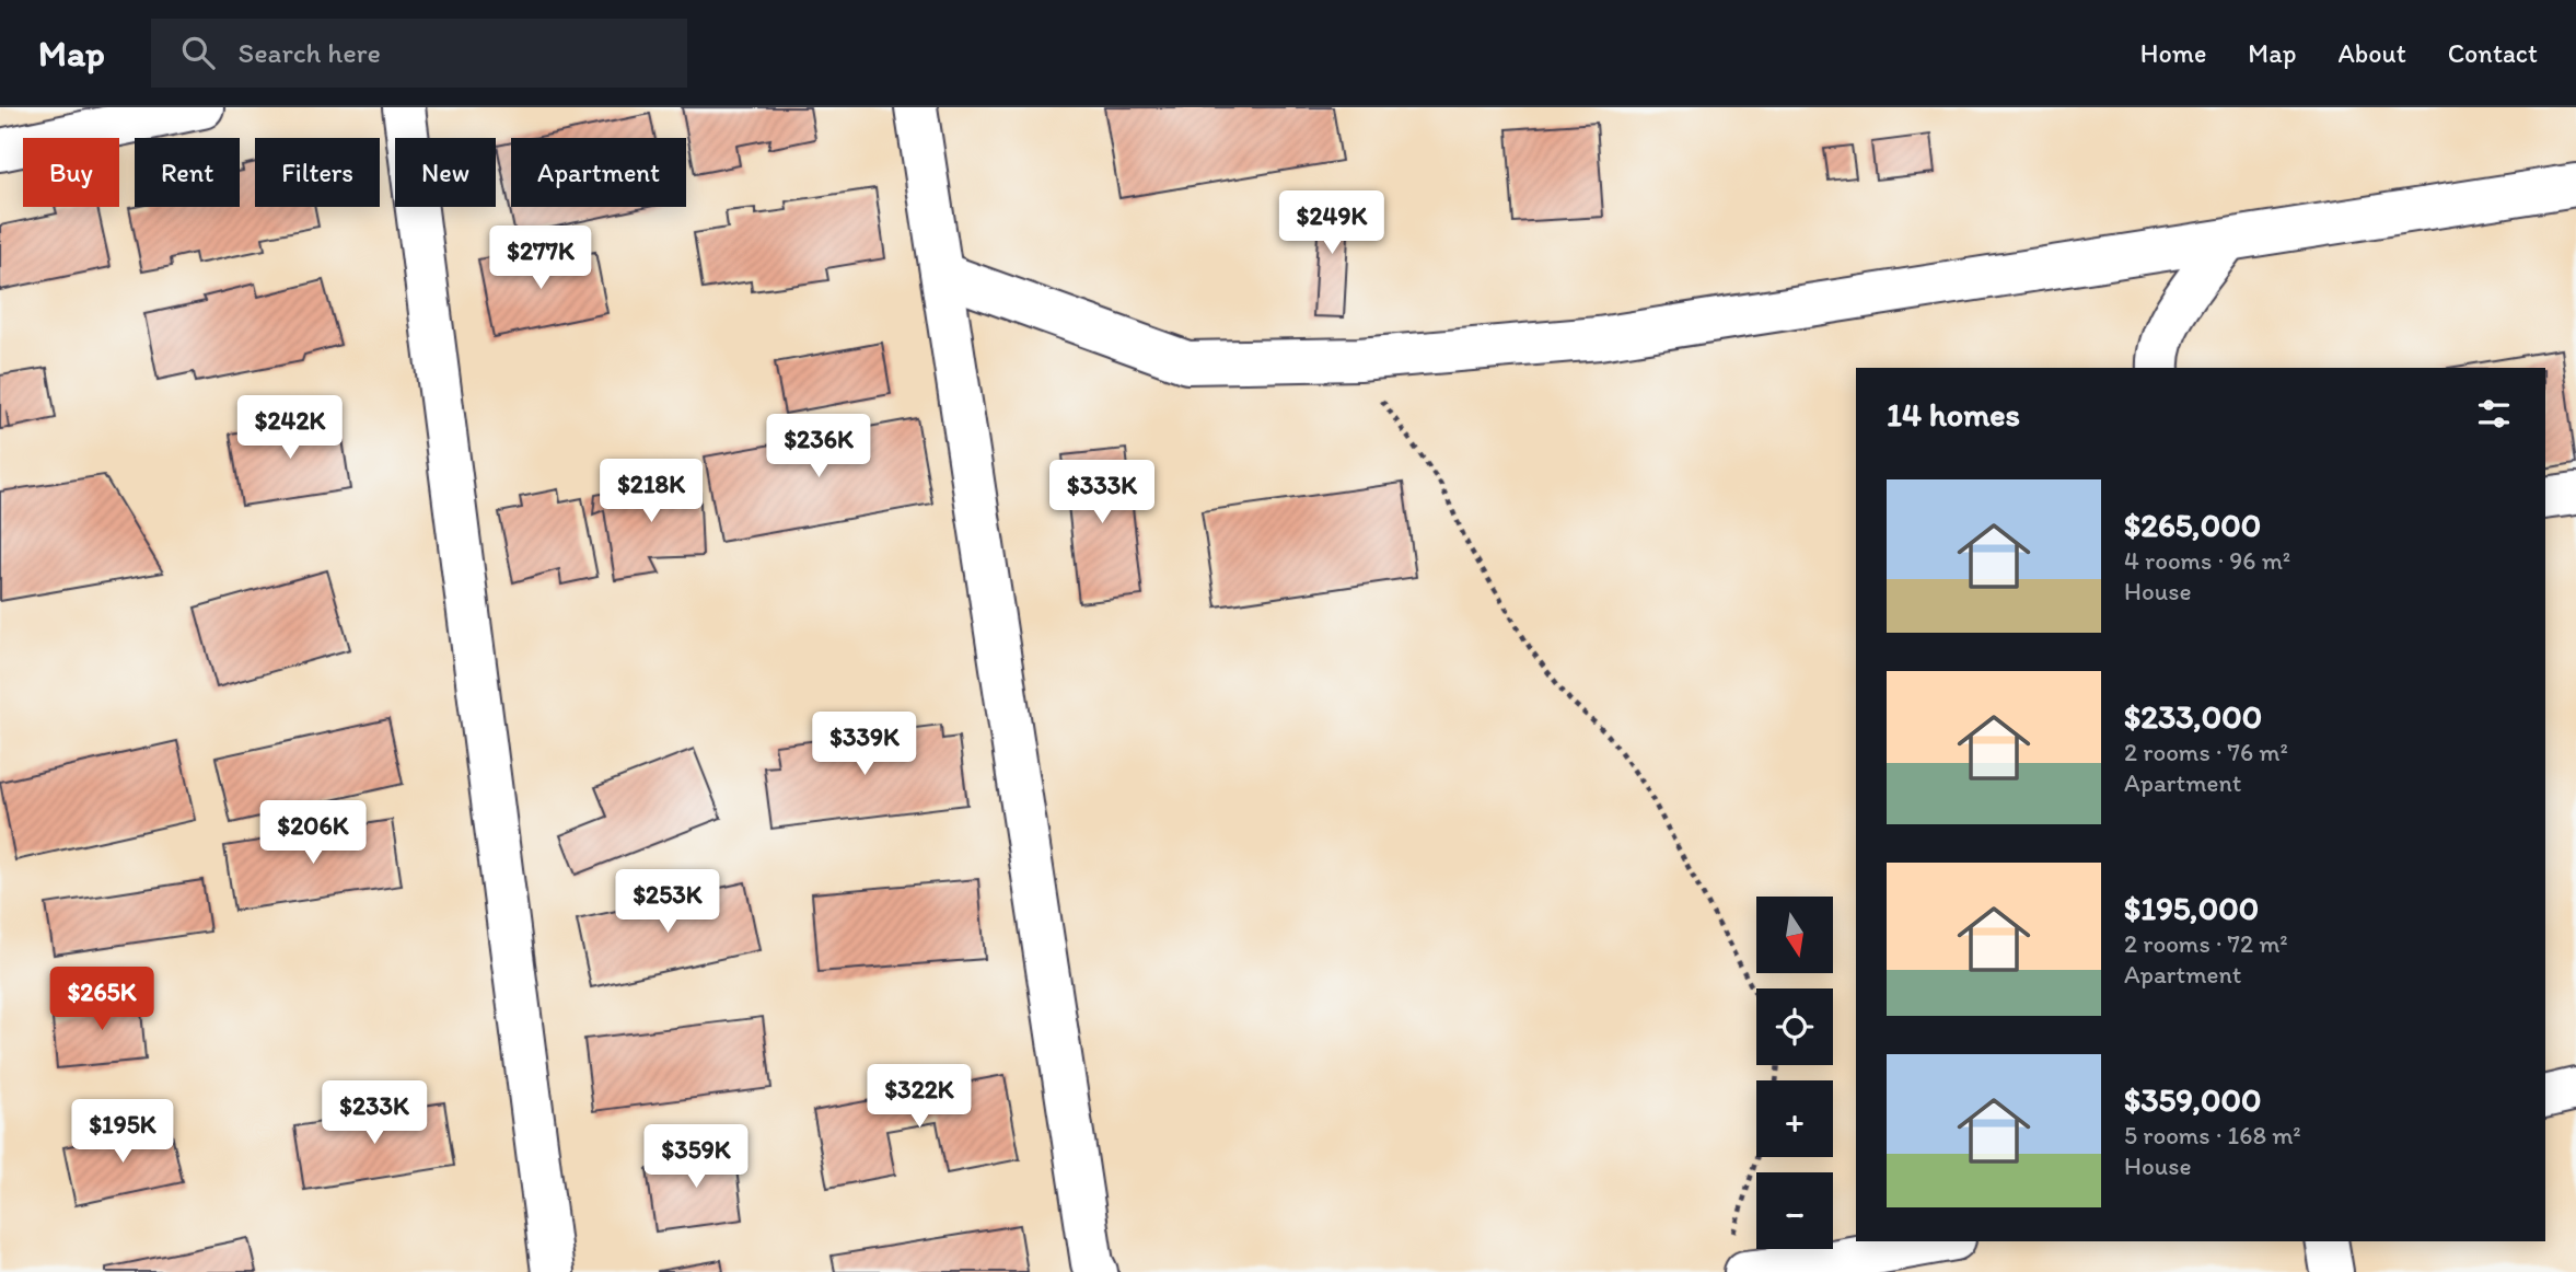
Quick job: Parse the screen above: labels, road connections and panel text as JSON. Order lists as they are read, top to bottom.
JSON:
{
  "north": "bottom",
  "page": {
    "header": "Map",
    "search": "Search here",
    "nav": [
      "Home",
      "Map",
      "About",
      "Contact"
    ],
    "chip": [
      "Buy",
      "Rent",
      "Filters",
      "New",
      "Apartment"
    ],
    "price": [
      "$249K",
      "$277K",
      "$242K",
      "$236K",
      "$218K",
      "$333K",
      "$339K",
      "$206K",
      "$253K",
      "$265K",
      "$322K",
      "$233K",
      "$195K",
      "$359K"
    ],
    "heading": "14 homes",
    "list": [
      {
        "name": "$265,000",
        "note": "4 rooms · 96 m² · House"
      },
      {
        "name": "$233,000",
        "note": "2 rooms · 76 m² · Apartment"
      },
      {
        "name": "$195,000",
        "note": "2 rooms · 72 m² · Apartment"
      },
      {
        "name": "$359,000",
        "note": "5 rooms · 168 m² · House"
      }
    ],
    "map_buttons": ["+", "−"]
  }
}
